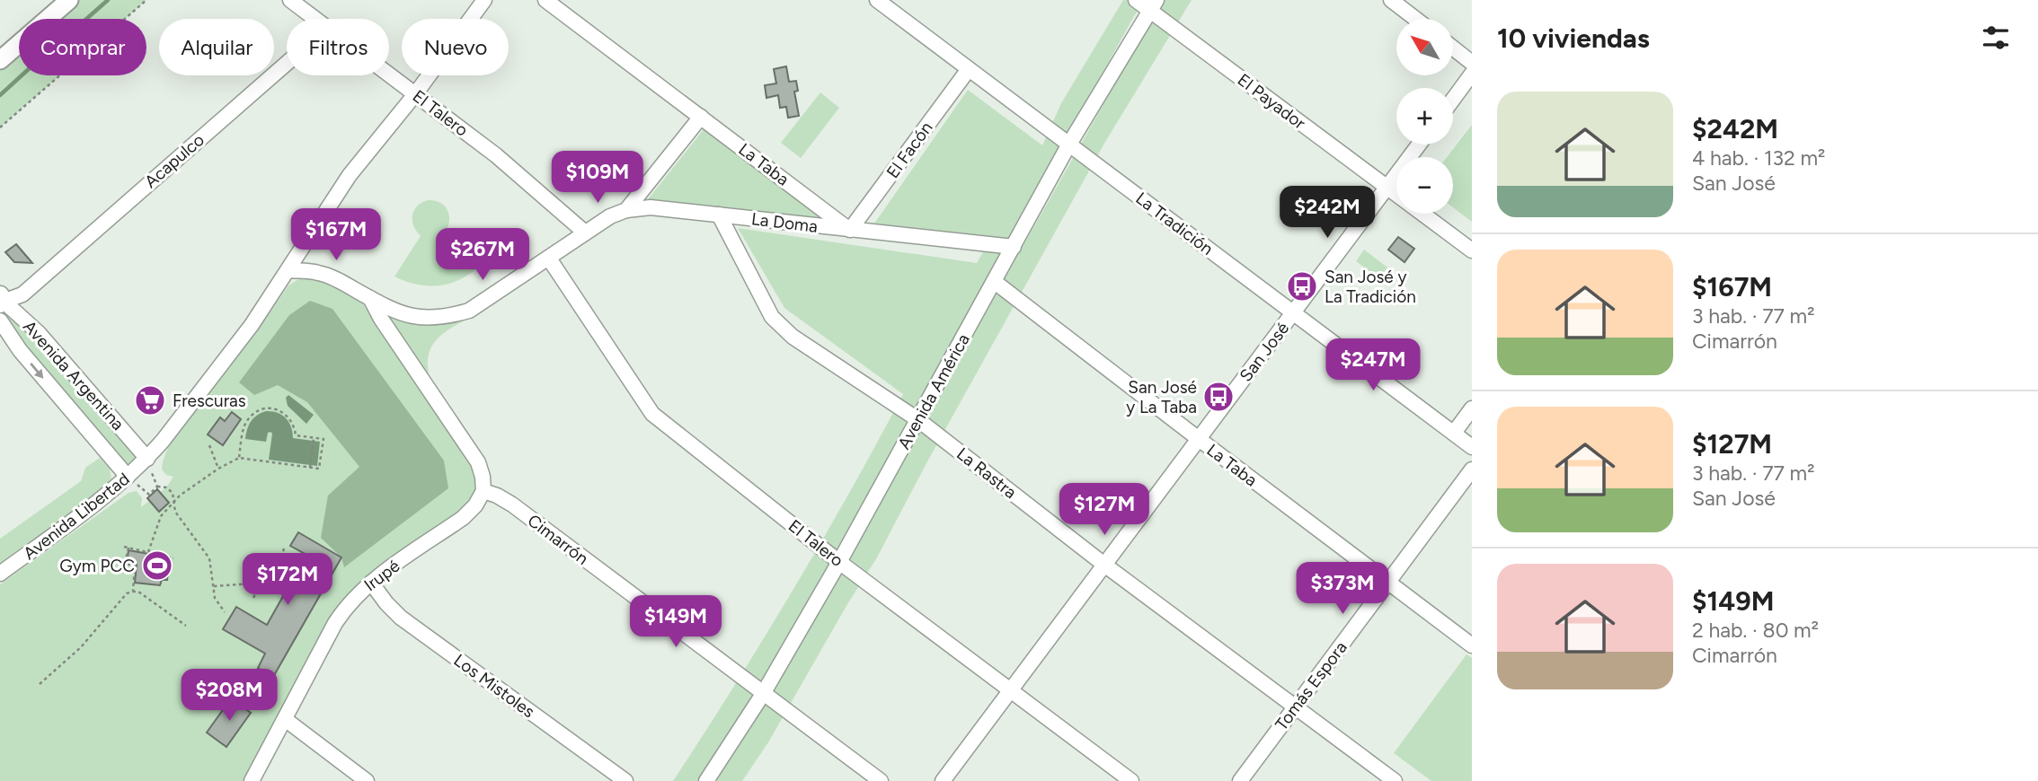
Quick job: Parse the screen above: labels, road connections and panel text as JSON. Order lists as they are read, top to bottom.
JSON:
{
  "streets": {
    "street": [
      "El Payador",
      "El Talero",
      "El Facón",
      "Acapulco",
      "La Taba",
      "La Doma",
      "La Tradición",
      "San José",
      "Avenida Argentina",
      "Avenida América",
      "La Rastra",
      "Avenida Libertad",
      "Cimarrón",
      "Irupé",
      "Los Mistoles",
      "Tomás Espora"
    ]
  },
  "crossings": [
    ["El Payador", "San José"],
    ["El Payador", "Avenida América"],
    ["El Talero", "San José"],
    ["El Talero", "Avenida América"],
    ["El Talero", "Avenida Libertad"],
    ["El Facón", "La Taba"],
    ["El Facón", "La Doma"],
    ["El Facón", "La Tradición"],
    ["Acapulco", "Avenida Argentina"],
    ["La Taba", "La Doma"],
    ["La Taba", "San José"],
    ["La Taba", "Avenida América"],
    ["La Taba", "Tomás Espora"],
    ["La Doma", "La Rastra"],
    ["La Tradición", "San José"],
    ["La Tradición", "Avenida América"],
    ["San José", "La Rastra"],
    ["Avenida Argentina", "Avenida Libertad"],
    ["Avenida América", "La Rastra"],
    ["Avenida América", "Cimarrón"],
    ["La Rastra", "Tomás Espora"],
    ["Cimarrón", "Irupé"],
    ["Irupé", "Los Mistoles"]
  ],
  "places": {
    "bus stop": ["San José y La Tradición", "San José y La Taba"],
    "supermarket": ["Frescuras"],
    "sports": ["Gym PCC"]
  },
  "north": "top left",
  "page": {
    "heading": "10 viviendas",
    "map_buttons": ["+", "−"],
    "chip": [
      "Comprar",
      "Alquilar",
      "Filtros",
      "Nuevo"
    ],
    "list": [
      {
        "name": "$242M",
        "note": "4 hab. · 132 m² · San José"
      },
      {
        "name": "$167M",
        "note": "3 hab. · 77 m² · Cimarrón"
      },
      {
        "name": "$127M",
        "note": "3 hab. · 77 m² · San José"
      },
      {
        "name": "$149M",
        "note": "2 hab. · 80 m² · Cimarrón"
      }
    ],
    "price": [
      "$109M",
      "$242M",
      "$167M",
      "$267M",
      "$247M",
      "$127M",
      "$172M",
      "$373M",
      "$149M",
      "$208M"
    ]
  }
}
